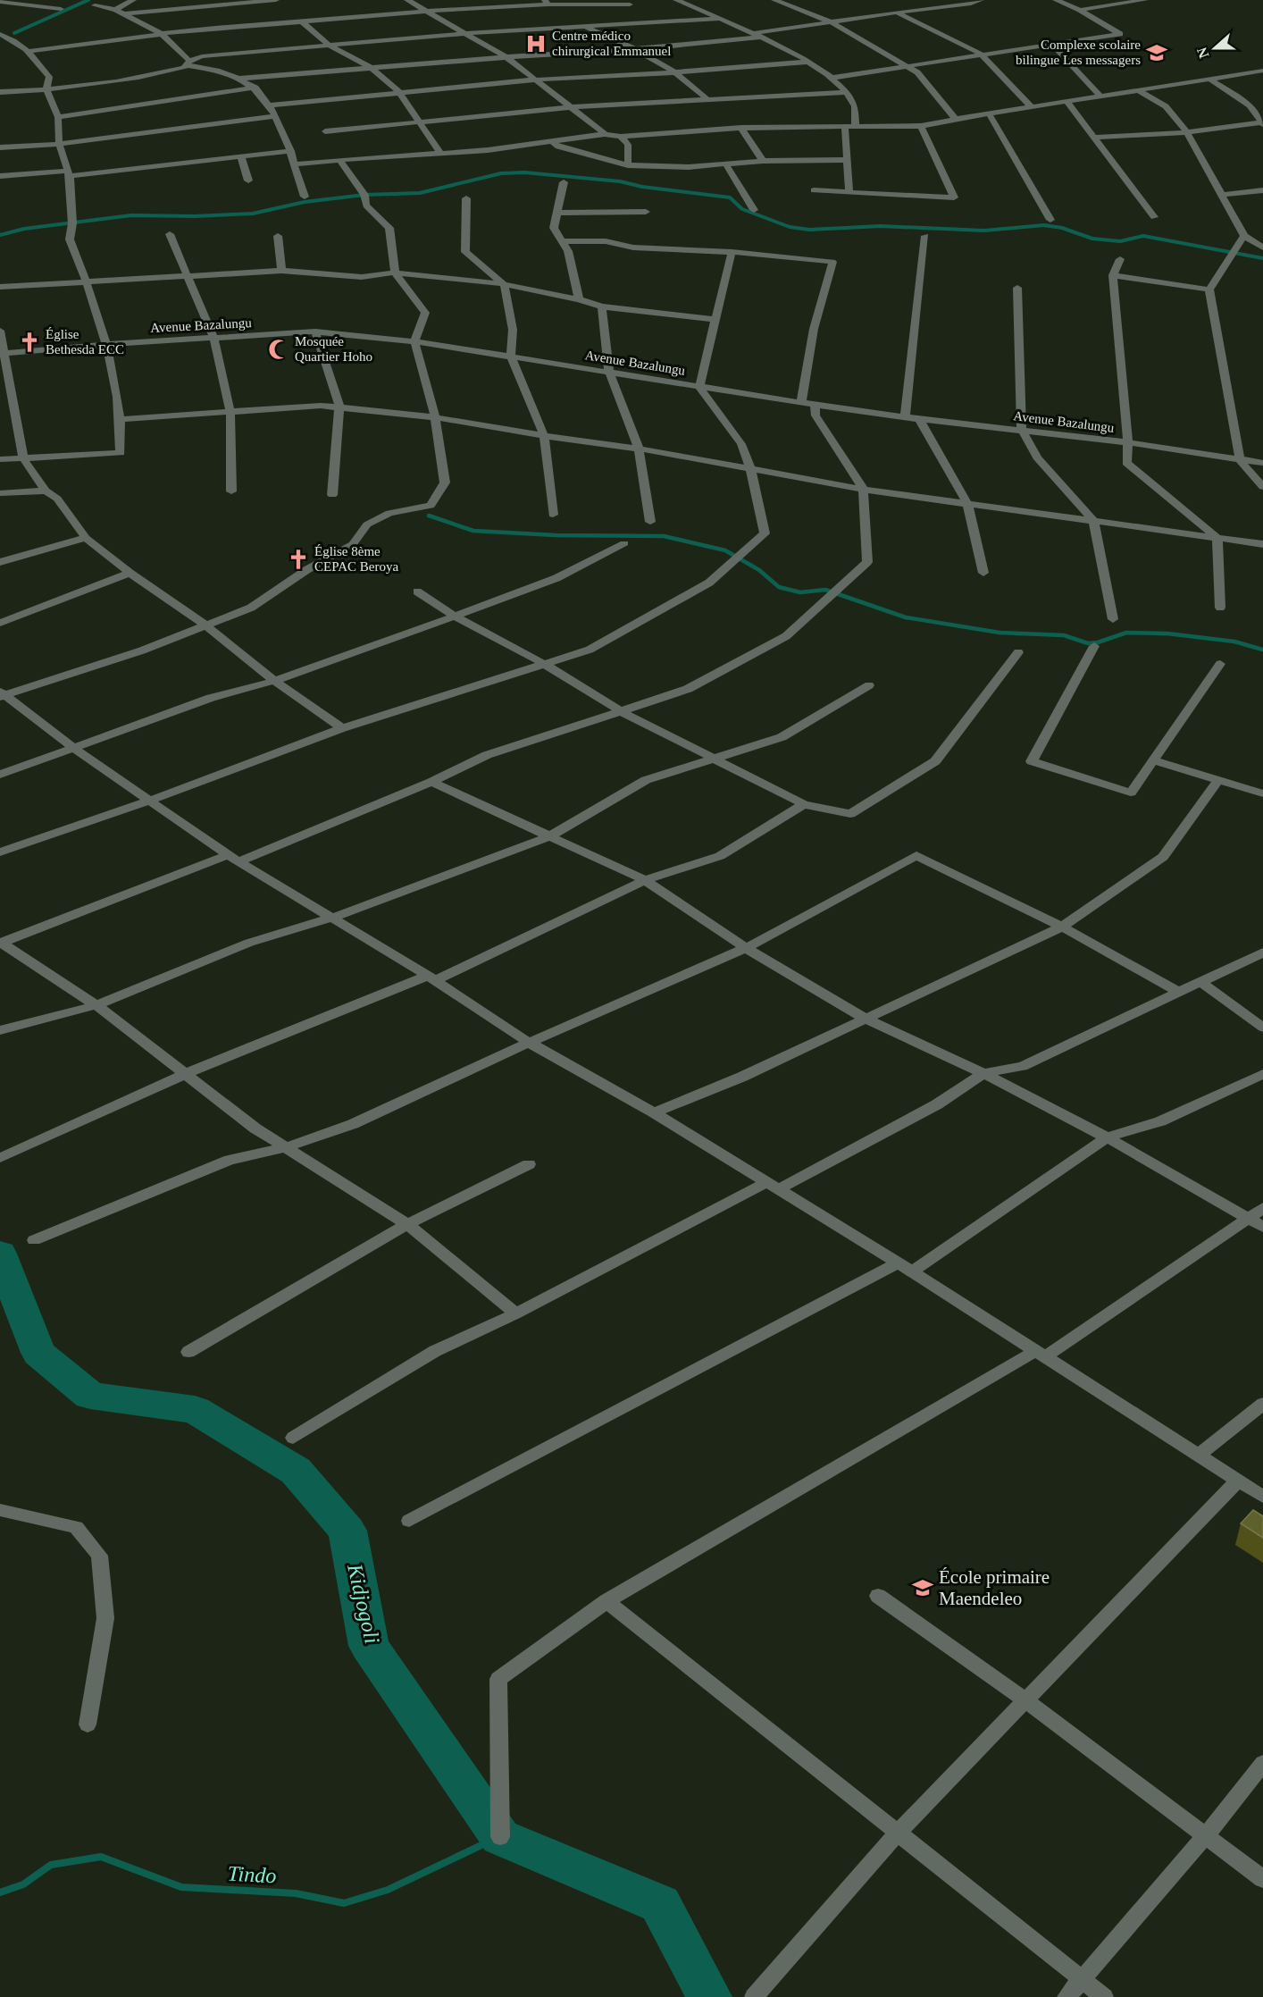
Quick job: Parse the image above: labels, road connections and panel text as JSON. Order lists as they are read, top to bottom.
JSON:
{
  "streets": {
    "street": ["Avenue Bazalungu"]
  },
  "water": ["Kidjogoli", "Tindo"],
  "places": {
    "hospital": ["Centre médico chirurgical Emmanuel"],
    "school or university": ["Complexe scolaire bilingue Les messagers", "École primaire Maendeleo"],
    "church": ["Église Bethesda ECC", "Église 8ème CEPAC Beroya"],
    "mosque": ["Mosquée Quartier Hoho"]
  },
  "north": "left"
}
